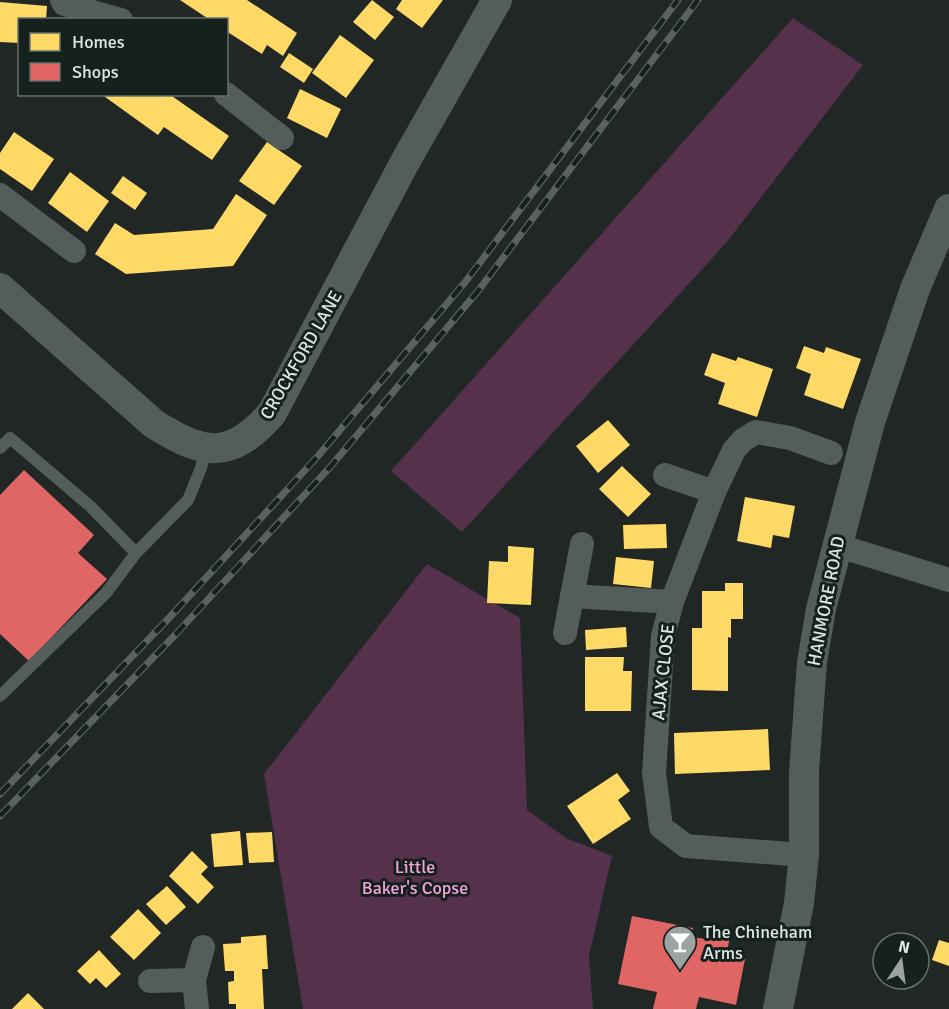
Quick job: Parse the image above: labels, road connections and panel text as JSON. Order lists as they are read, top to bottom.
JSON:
{
  "streets": {
    "street": ["CROCKFORD LANE", "HANMORE ROAD", "AJAX CLOSE"]
  },
  "crossings": [
    ["HANMORE ROAD", "AJAX CLOSE"]
  ],
  "parks": ["Little Baker's Copse"],
  "places": {
    "bar": ["The Chineham Arms"]
  },
  "legend": ["Homes", "Shops"],
  "north": "top"
}
